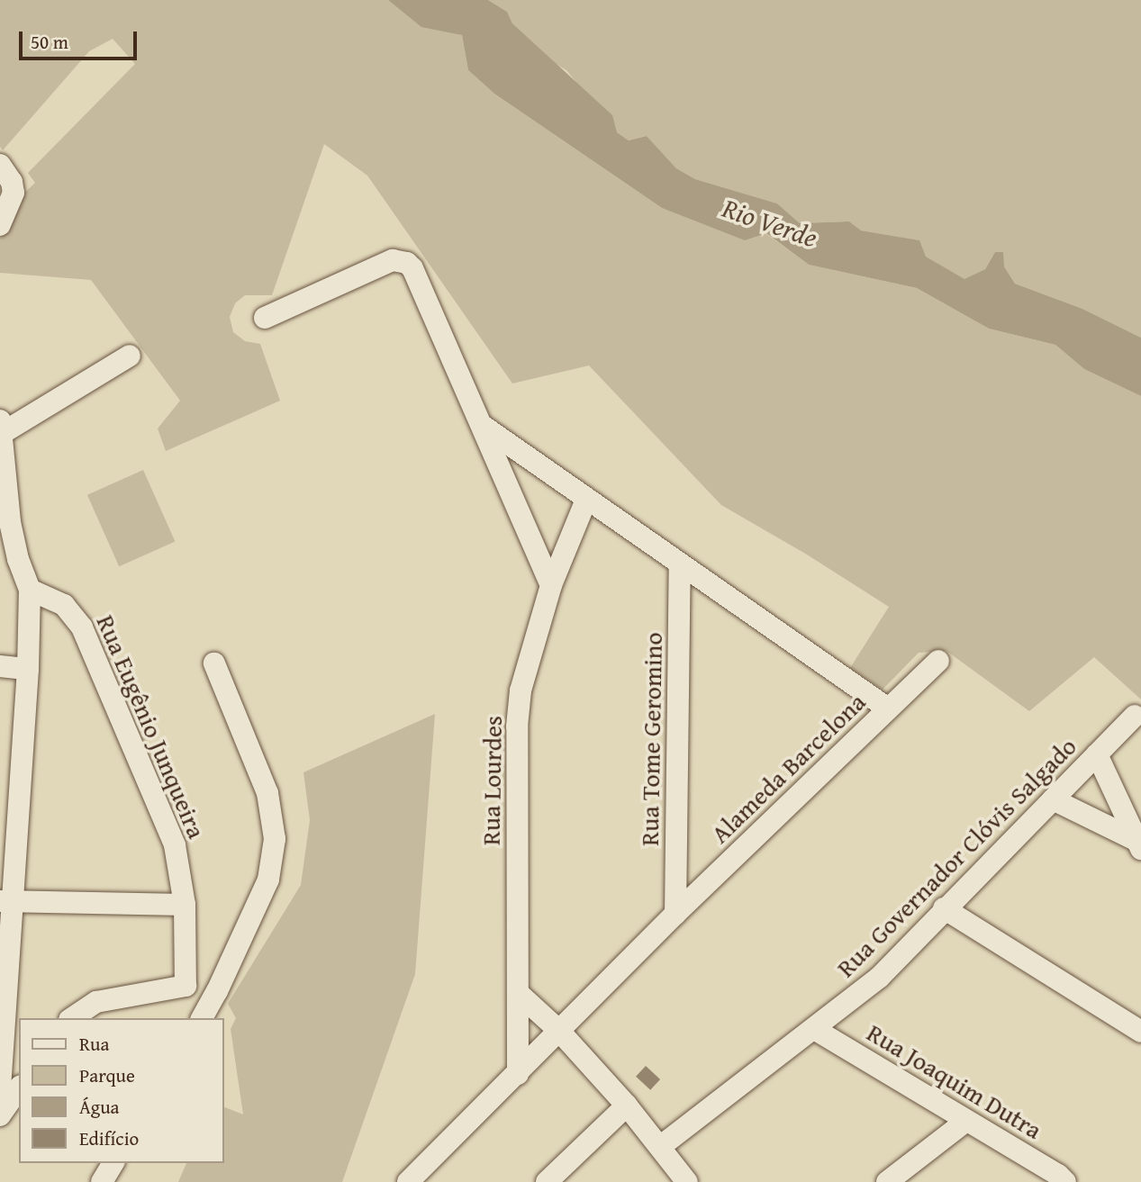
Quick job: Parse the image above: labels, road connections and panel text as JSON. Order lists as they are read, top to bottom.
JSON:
{
  "streets": {
    "street": [
      "Rua Eugênio Junqueira",
      "Rua Tome Geromino",
      "Alameda Barcelona",
      "Rua Lourdes",
      "Rua Governador Clóvis Salgado",
      "Rua Joaquim Dutra"
    ]
  },
  "crossings": [
    ["Rua Tome Geromino", "Alameda Barcelona"],
    ["Alameda Barcelona", "Rua Lourdes"],
    ["Rua Governador Clóvis Salgado", "Rua Joaquim Dutra"]
  ],
  "water": ["Rio Verde"],
  "legend": [
    "Rua",
    "Parque",
    "Água",
    "Edifício"
  ],
  "scale_bar": "50 m"
}
